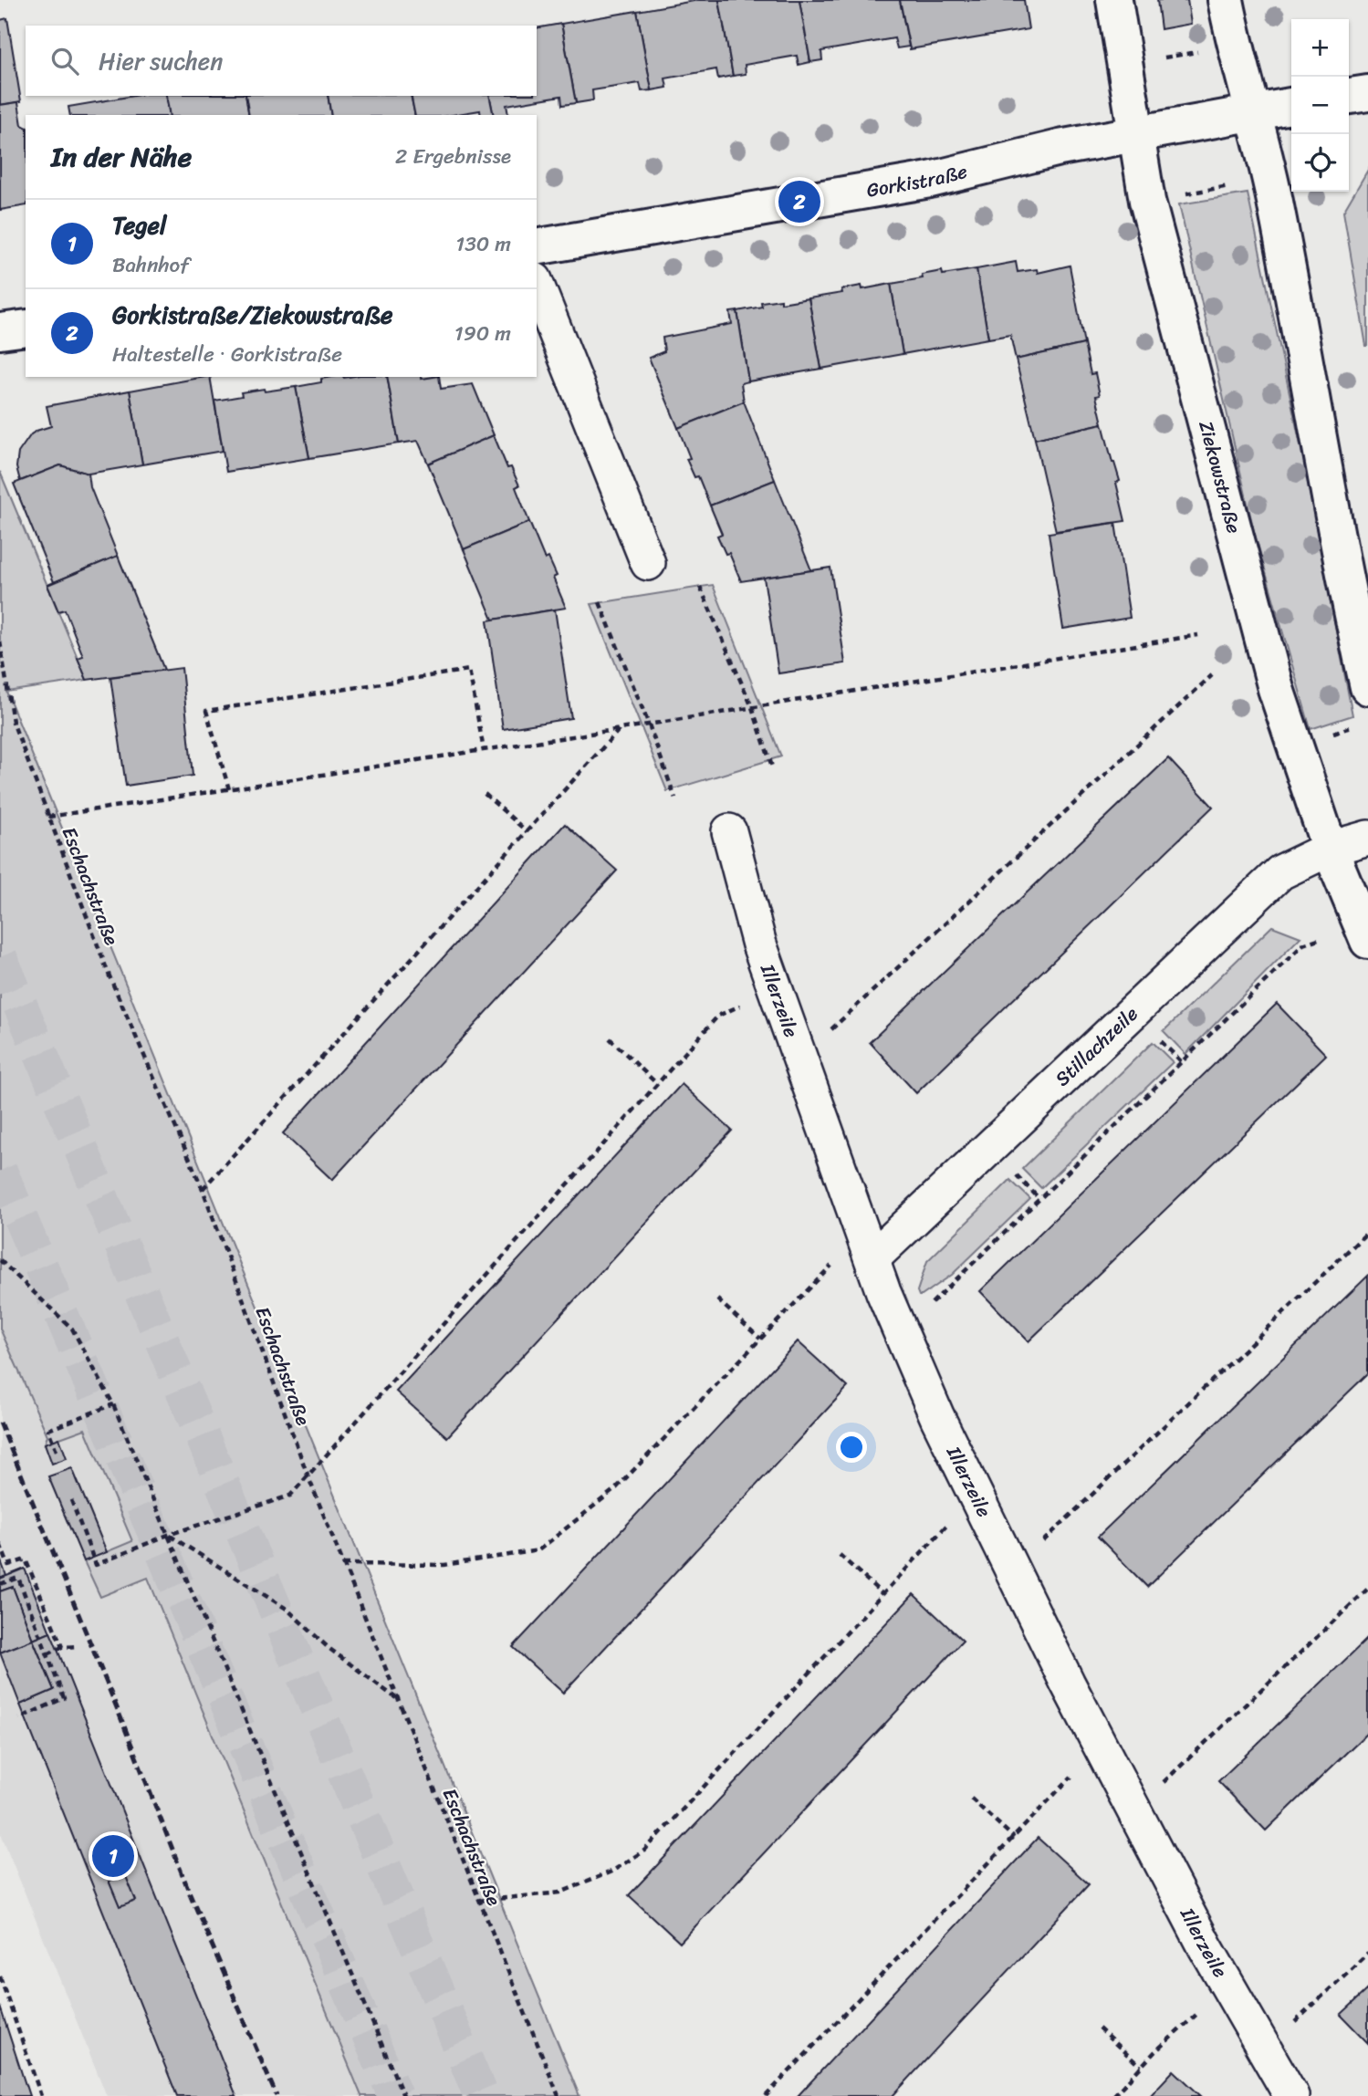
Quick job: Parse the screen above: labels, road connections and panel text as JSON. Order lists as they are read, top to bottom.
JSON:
{
  "streets": {
    "street": [
      "Gorkistraße",
      "Ziekowstraße",
      "Illerzeile",
      "Stillachzeile"
    ],
    "path": ["Eschachstraße"]
  },
  "crossings": [
    ["Gorkistraße", "Ziekowstraße"],
    ["Ziekowstraße", "Stillachzeile"],
    ["Illerzeile", "Stillachzeile"]
  ],
  "page": {
    "map_buttons": ["+", "−"],
    "search": "Hier suchen",
    "heading": ["In der Nähe", "2 Ergebnisse"],
    "pins": ["2", "1"],
    "list": [
      {
        "mark": "1",
        "name": "Tegel",
        "note": "Bahnhof",
        "value": "130 m"
      },
      {
        "mark": "2",
        "name": "Gorkistraße/Ziekowstraße",
        "note": "Haltestelle · Gorkistraße",
        "value": "190 m"
      }
    ]
  }
}
